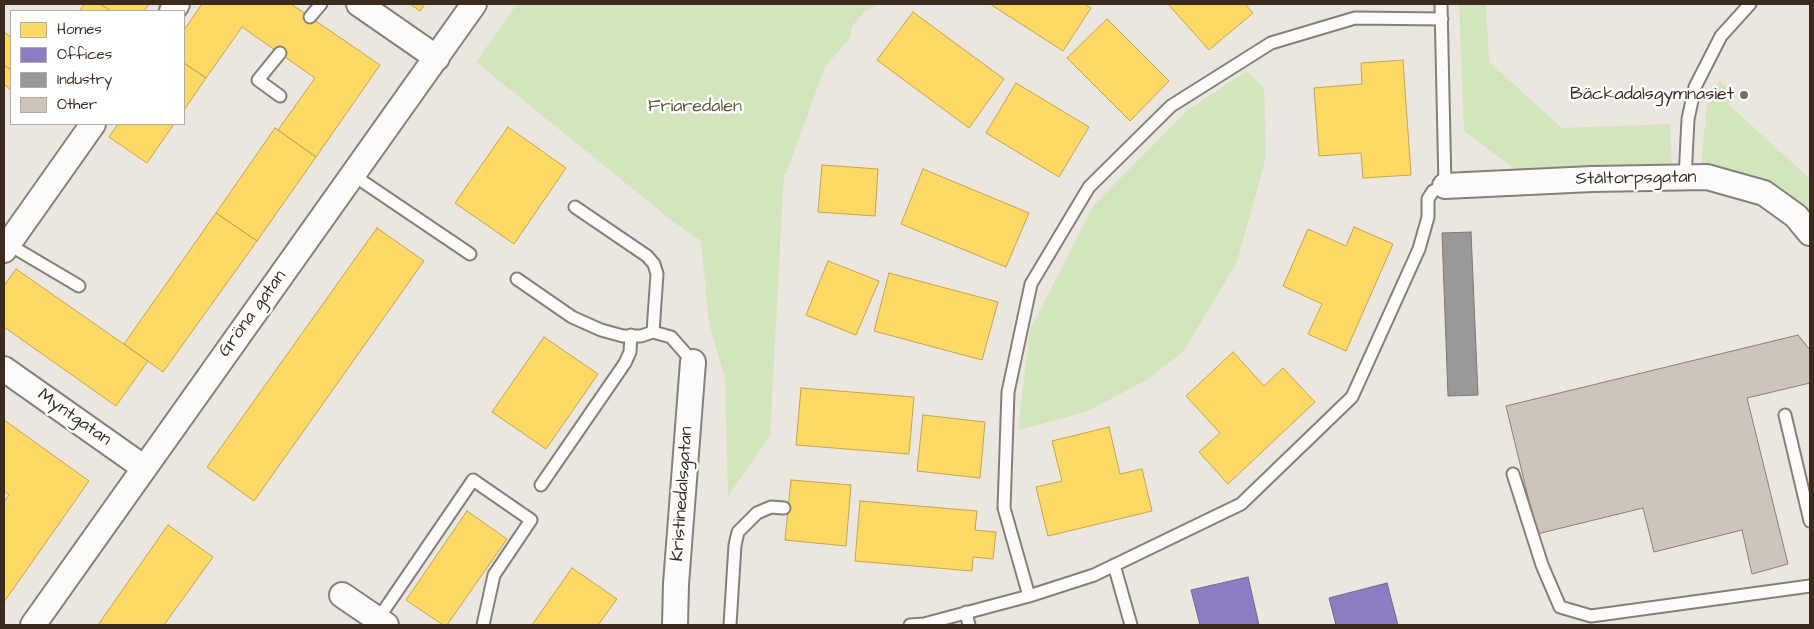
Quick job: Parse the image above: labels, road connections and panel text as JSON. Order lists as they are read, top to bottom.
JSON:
{
  "streets": {
    "street": [
      "Ståltorpsgatan",
      "Gröna gatan",
      "Myntgatan",
      "Kristinedalsgatan"
    ]
  },
  "crossings": [
    ["Gröna gatan", "Myntgatan"]
  ],
  "parks": ["Friaredalen"],
  "places": ["Bäckadalsgymnasiet"],
  "legend": [
    "Homes",
    "Offices",
    "Industry",
    "Other"
  ]
}
